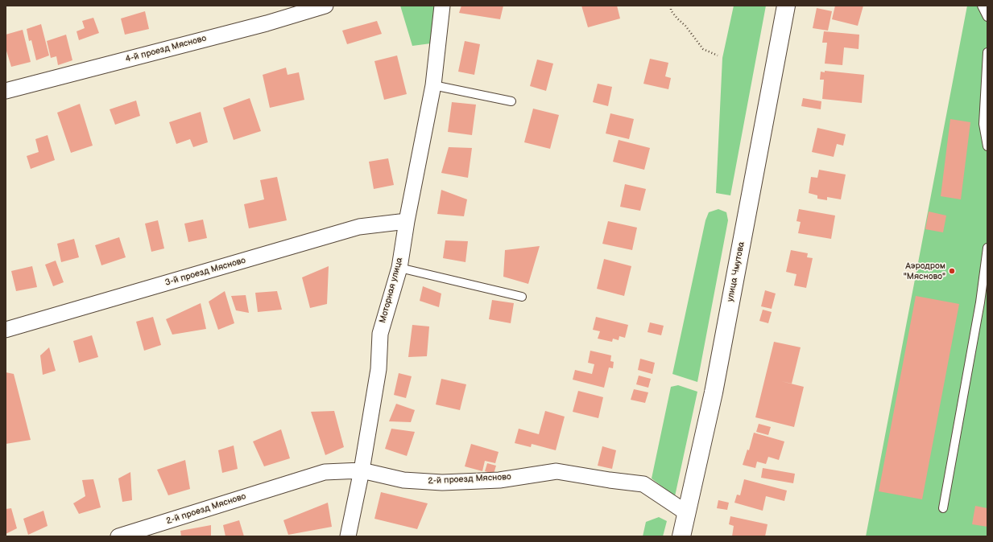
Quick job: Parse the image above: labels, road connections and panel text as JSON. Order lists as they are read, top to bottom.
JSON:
{
  "streets": {
    "main road": ["улица Чмутова"],
    "street": [
      "4-й проезд Мясново",
      "3-й проезд Мясново",
      "Моторная улица",
      "2-й проезд Мясново"
    ]
  },
  "crossings": [
    ["3-й проезд Мясново", "Моторная улица"],
    ["улица Чмутова", "2-й проезд Мясново"],
    ["Моторная улица", "2-й проезд Мясново"]
  ],
  "places": ["Аэродром \"Мясново\""]
}
